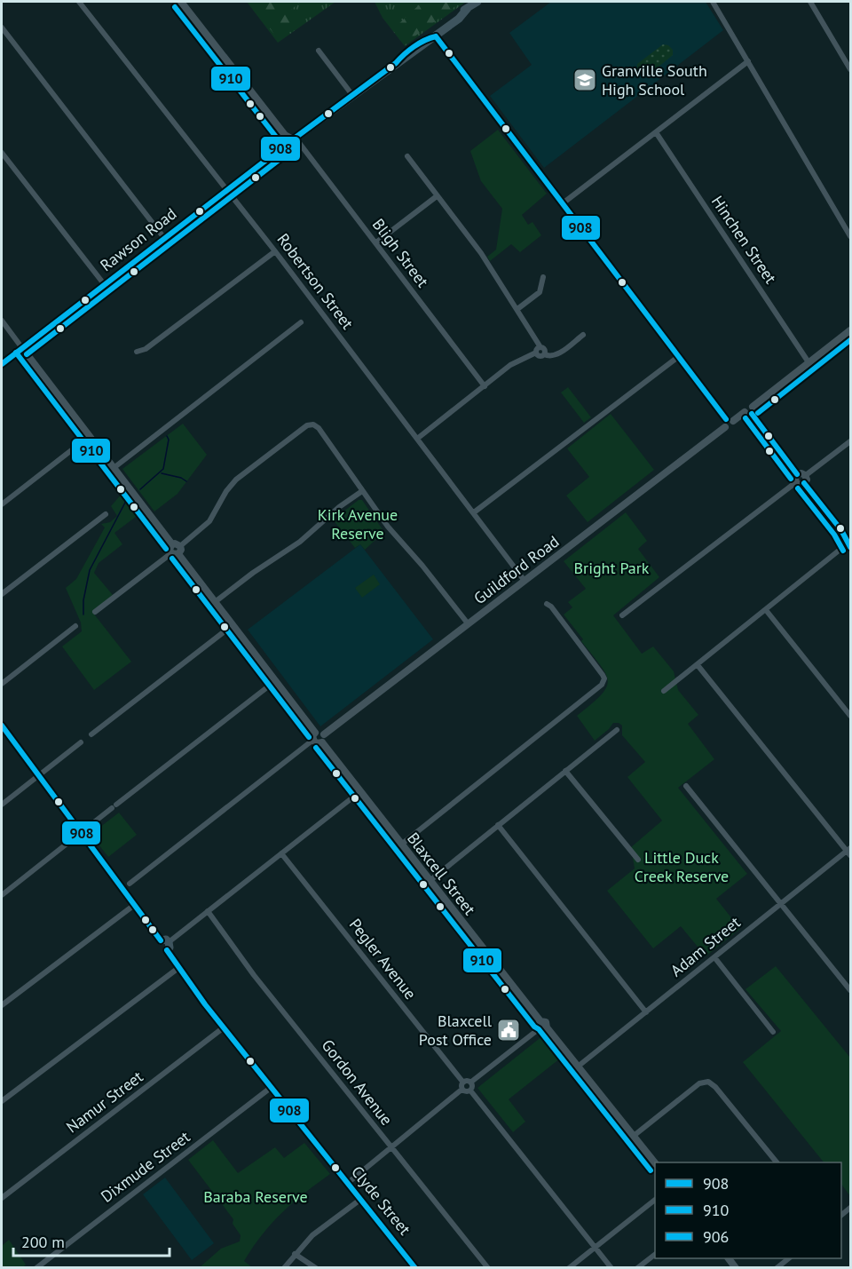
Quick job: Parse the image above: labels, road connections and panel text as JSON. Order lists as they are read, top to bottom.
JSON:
{
  "streets": {
    "main road": ["Rawson Road", "Clyde Street"],
    "street": [
      "Hinchen Street",
      "Bligh Street",
      "Robertson Street",
      "Guildford Road",
      "Blaxcell Street",
      "Adam Street",
      "Pegler Avenue",
      "Gordon Avenue",
      "Namur Street",
      "Dixmude Street"
    ]
  },
  "crossings": [
    ["Rawson Road", "Bligh Street"],
    ["Rawson Road", "Robertson Street"],
    ["Hinchen Street", "Guildford Road"],
    ["Robertson Street", "Guildford Road"],
    ["Guildford Road", "Blaxcell Street"],
    ["Blaxcell Street", "Adam Street"],
    ["Namur Street", "Clyde Street"],
    ["Dixmude Street", "Clyde Street"]
  ],
  "parks": [
    "Kirk Avenue Reserve",
    "Bright Park",
    "Little Duck Creek Reserve",
    "Baraba Reserve"
  ],
  "places": {
    "school or university": ["Granville South High School"],
    "public building": ["Blaxcell Post Office"]
  },
  "lines": ["transit line 910", "transit line 908", "transit line 906"],
  "legend": ["908", "910", "906"],
  "scale_bar": "200 m"
}
